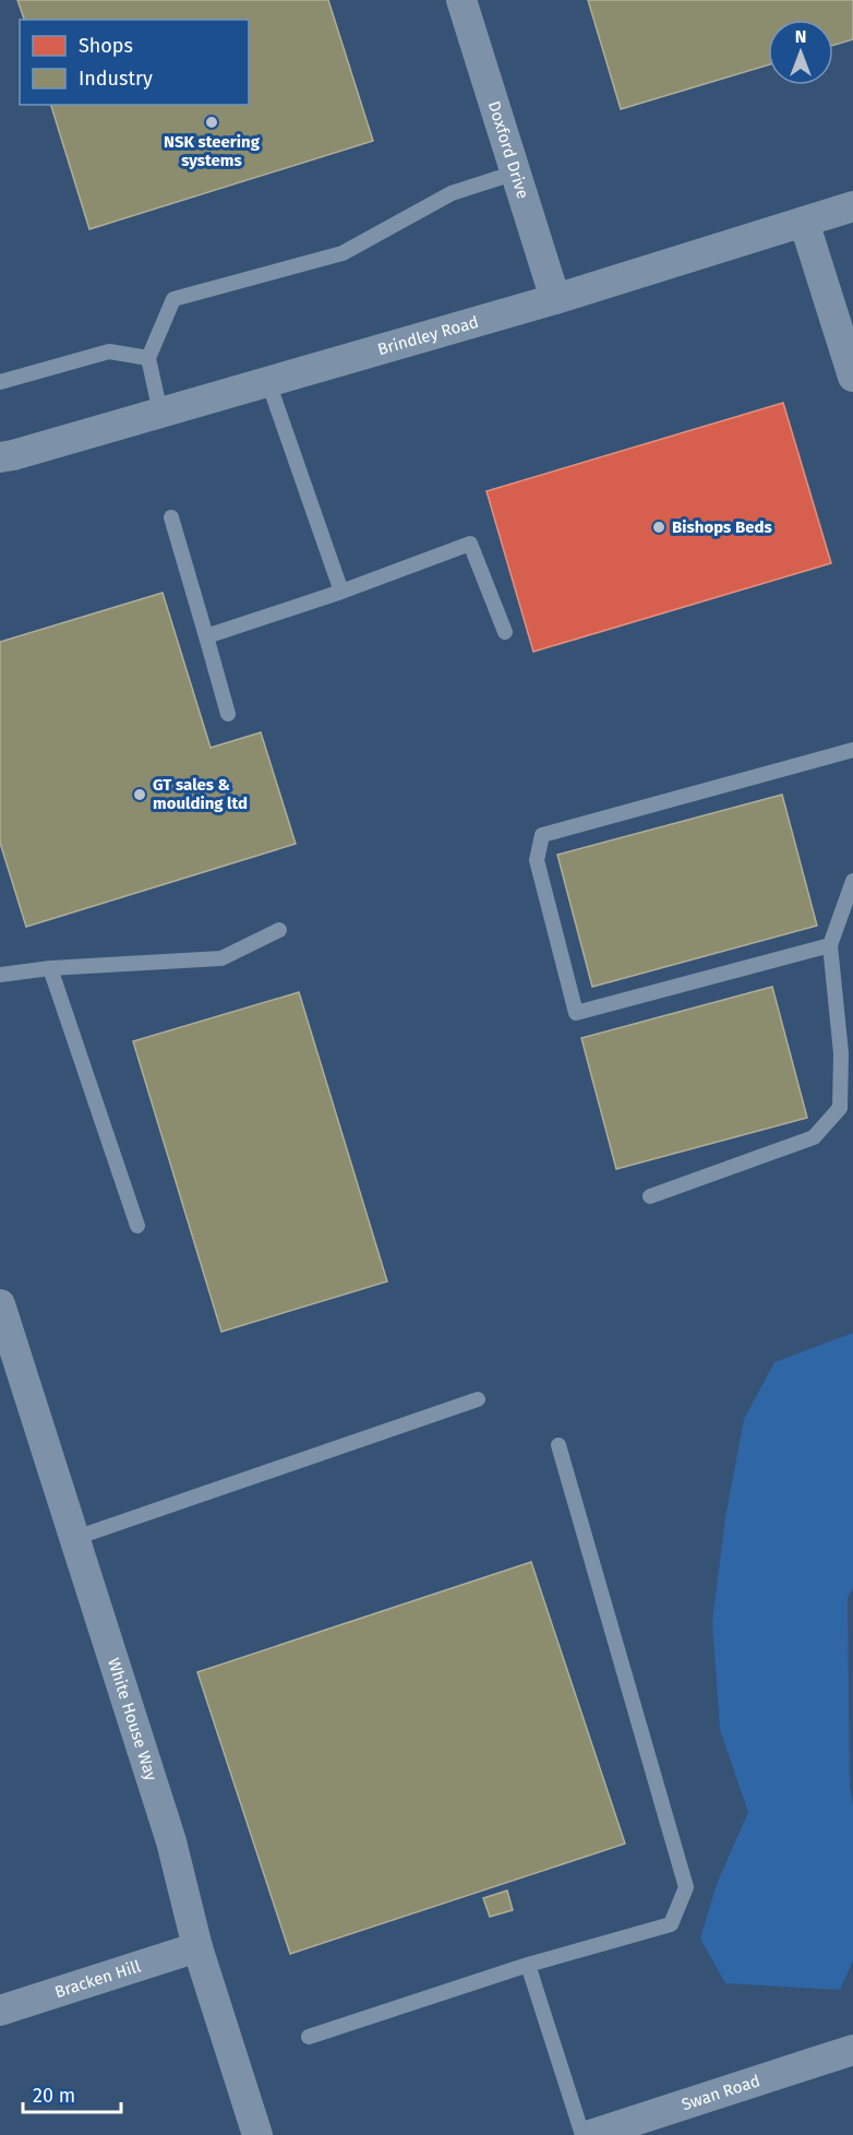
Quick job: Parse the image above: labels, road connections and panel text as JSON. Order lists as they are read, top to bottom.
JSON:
{
  "streets": {
    "street": [
      "Doxford Drive",
      "Brindley Road",
      "White House Way",
      "Bracken Hill",
      "Swan Road"
    ]
  },
  "crossings": [
    ["Doxford Drive", "Brindley Road"],
    ["White House Way", "Bracken Hill"]
  ],
  "places": ["NSK steering systems", "Bishops Beds", "GT sales & moulding ltd"],
  "legend": ["Shops", "Industry"],
  "scale_bar": "20 m",
  "north": "top"
}
